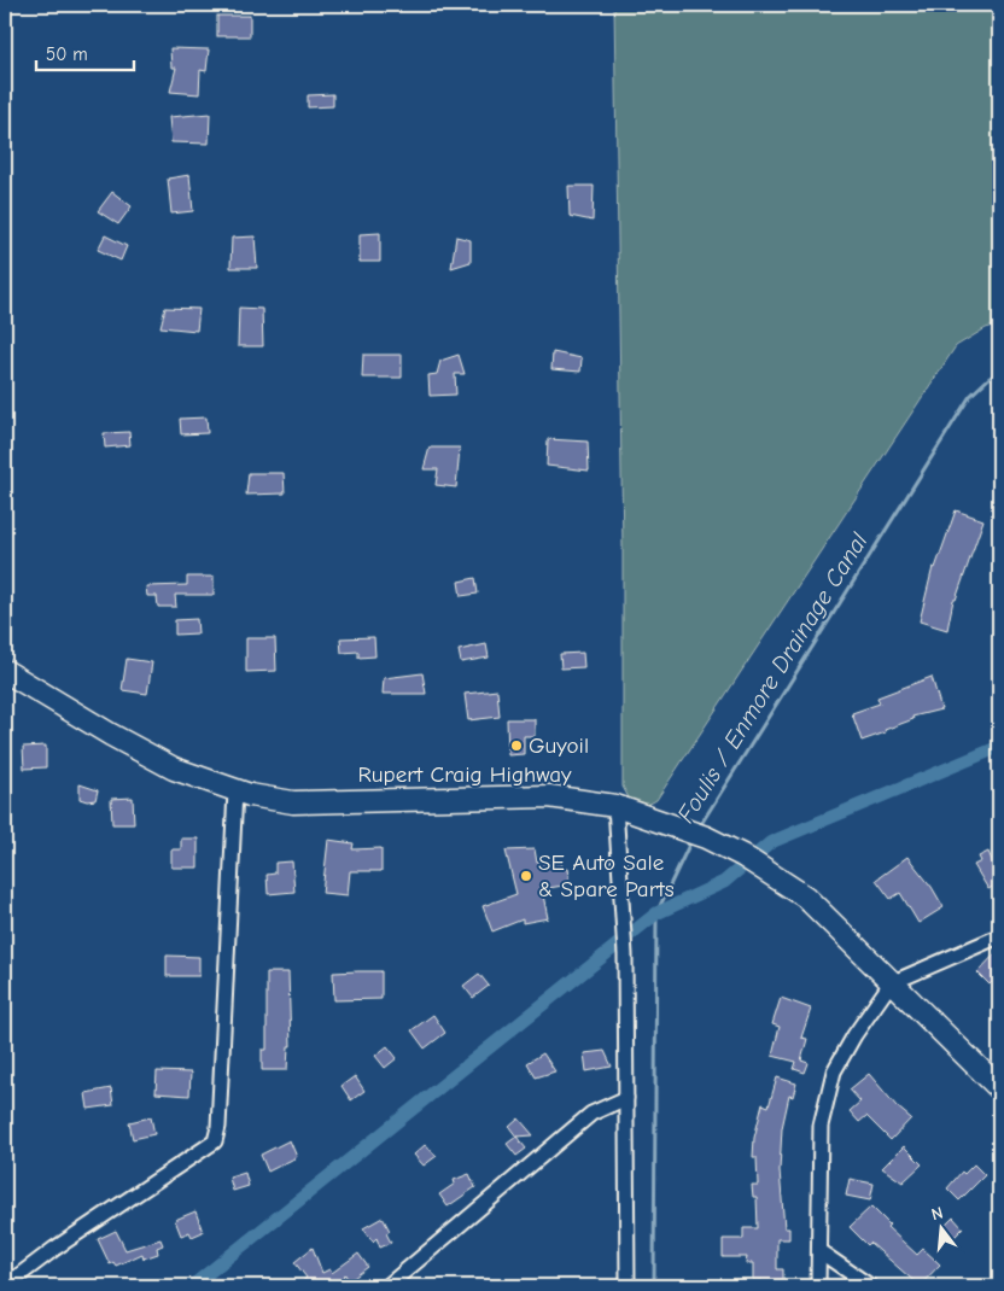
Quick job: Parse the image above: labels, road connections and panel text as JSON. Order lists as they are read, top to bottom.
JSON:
{
  "streets": {
    "main road": ["Rupert Craig Highway"]
  },
  "water": ["Foulis / Enmore Drainage Canal"],
  "places": ["Guyoil", "SE Auto Sale & Spare Parts"],
  "scale_bar": "50 m",
  "north": "top"
}
